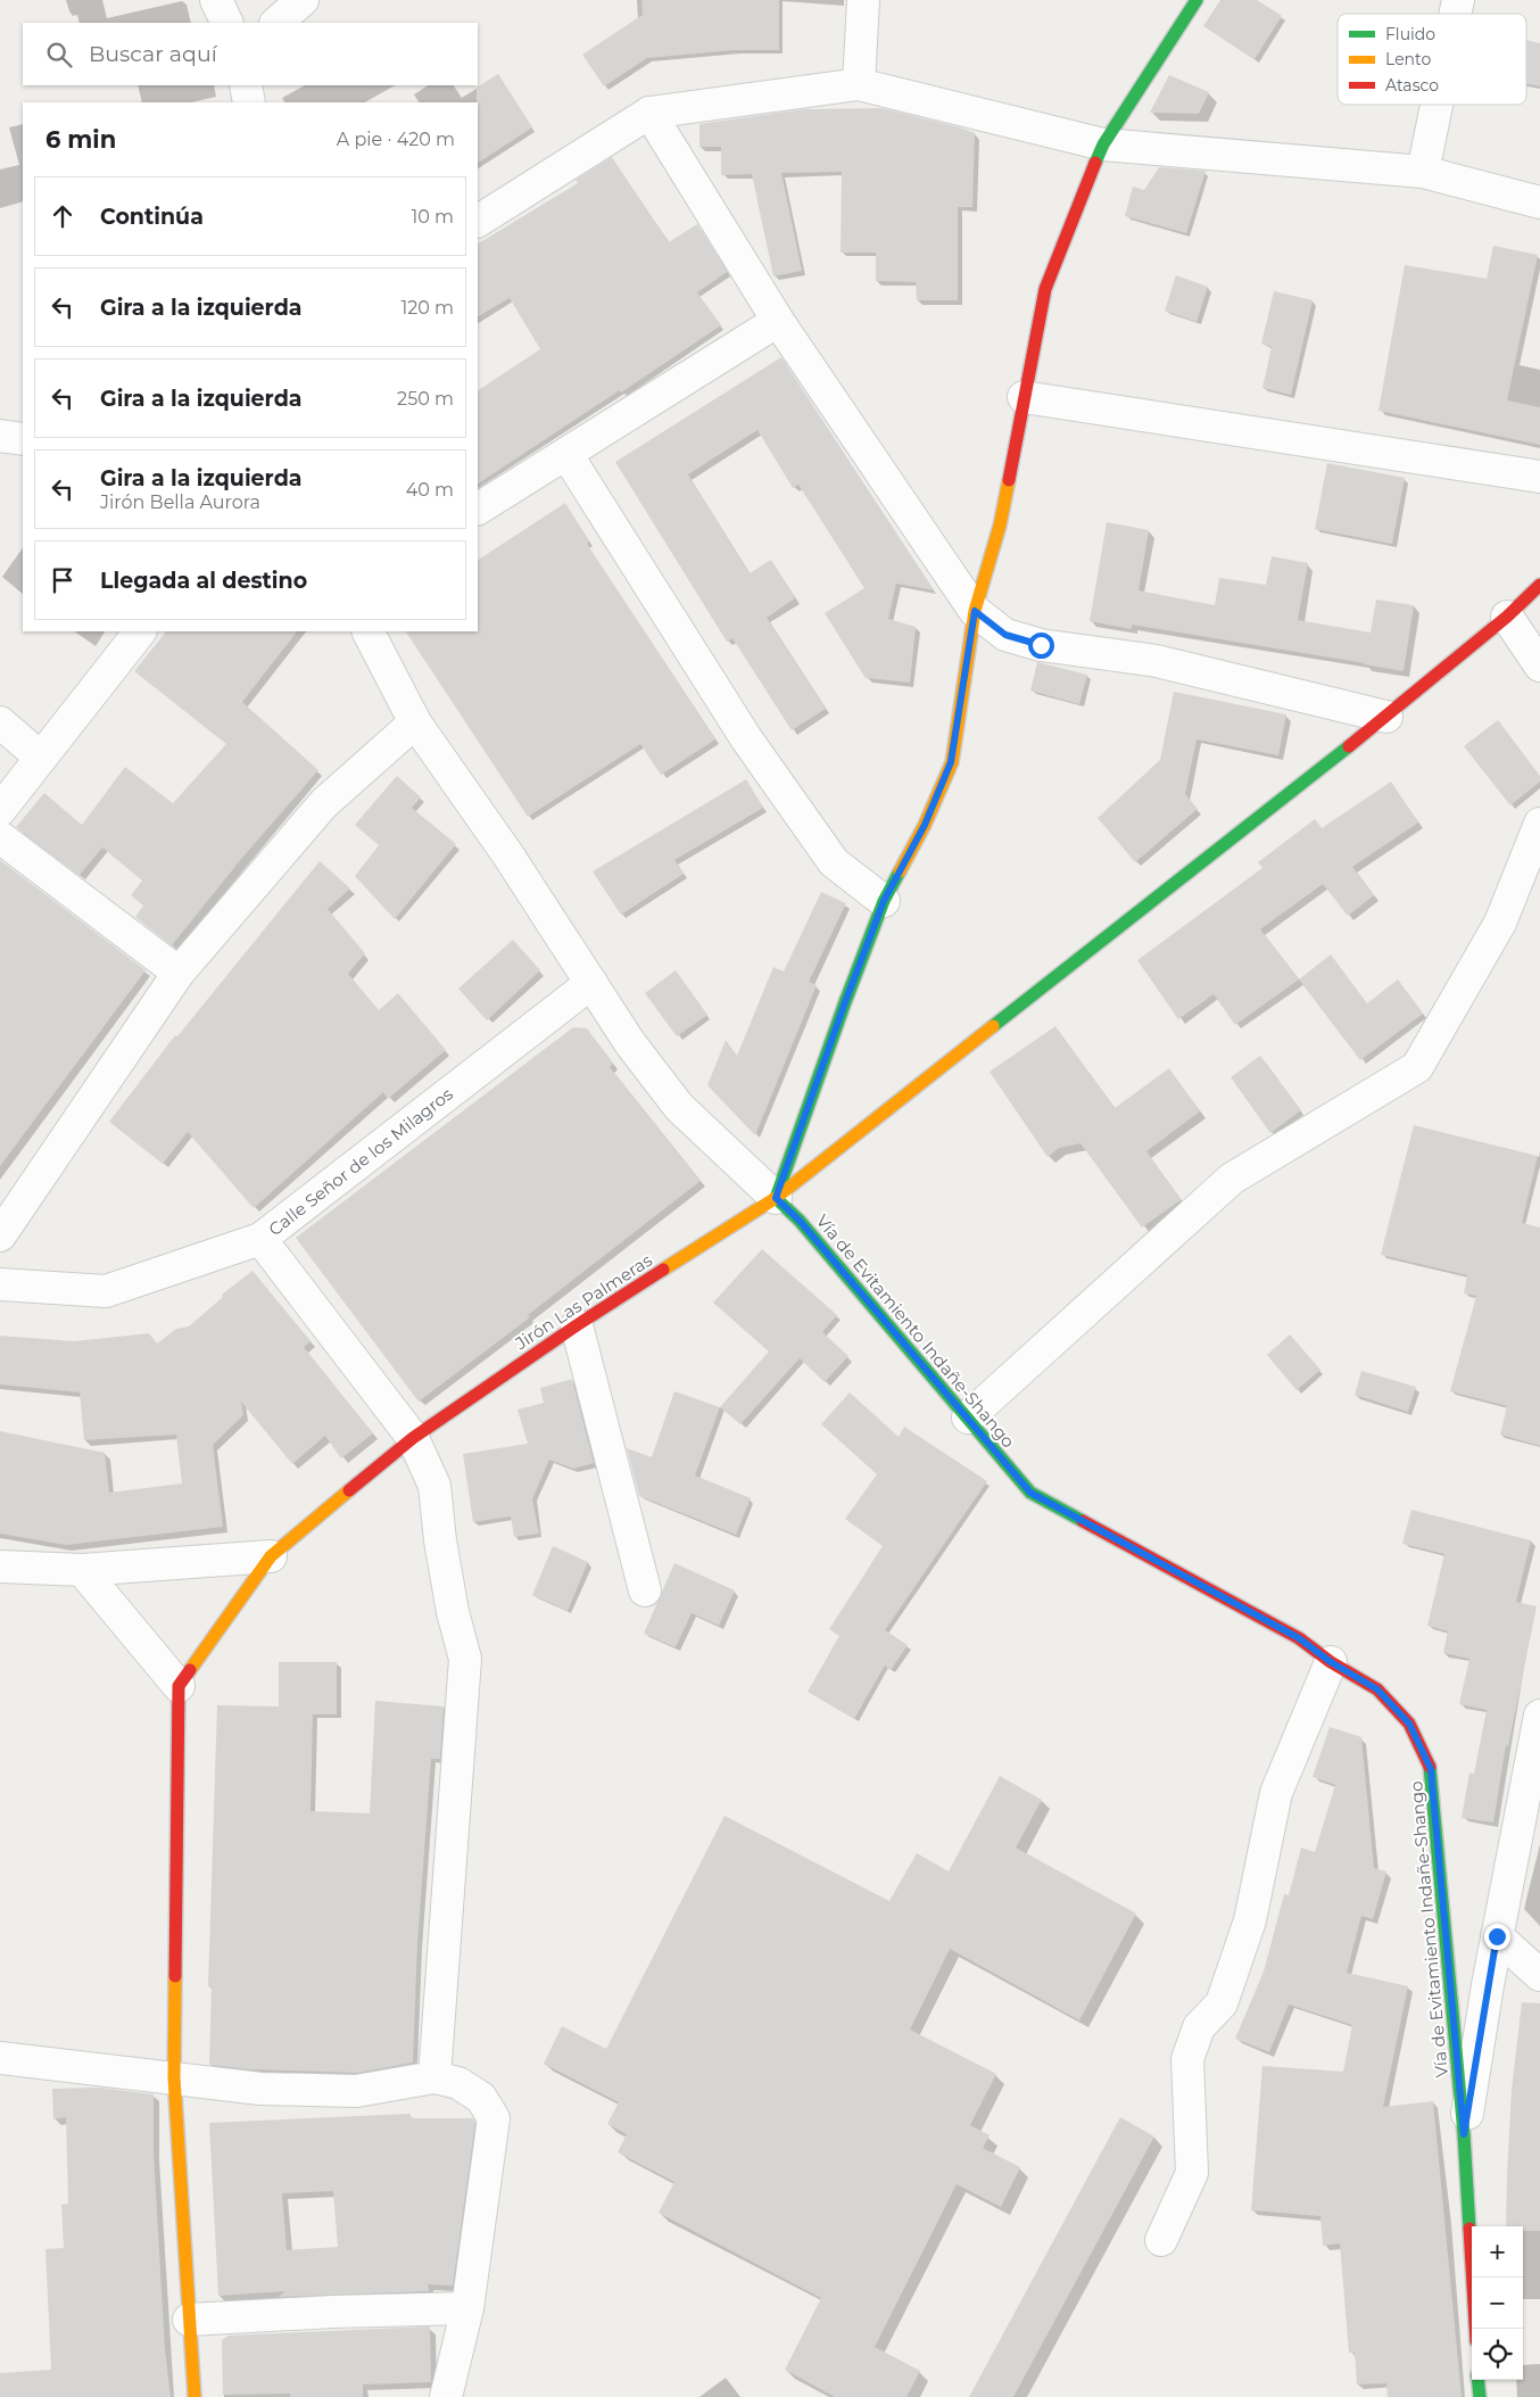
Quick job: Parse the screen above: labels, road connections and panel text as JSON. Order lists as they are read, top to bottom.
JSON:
{
  "streets": {
    "main road": ["Jirón Las Palmeras", "Vía de Evitamiento Indañe-Shango"],
    "street": ["Calle Señor de los Milagros"]
  },
  "crossings": [
    ["Jirón Las Palmeras", "Vía de Evitamiento Indañe-Shango"]
  ],
  "legend": ["Fluido", "Lento", "Atasco"],
  "page": {
    "search": "Buscar aquí",
    "heading": ["6 min", "A pie · 420 m"],
    "list": [
      ["Continúa", "10 m"],
      ["Gira a la izquierda", "120 m"],
      ["Gira a la izquierda", "250 m"],
      ["Gira a la izquierda", "Jirón Bella Aurora", "40 m"],
      "Llegada al destino"
    ],
    "map_buttons": ["+", "−"]
  }
}
